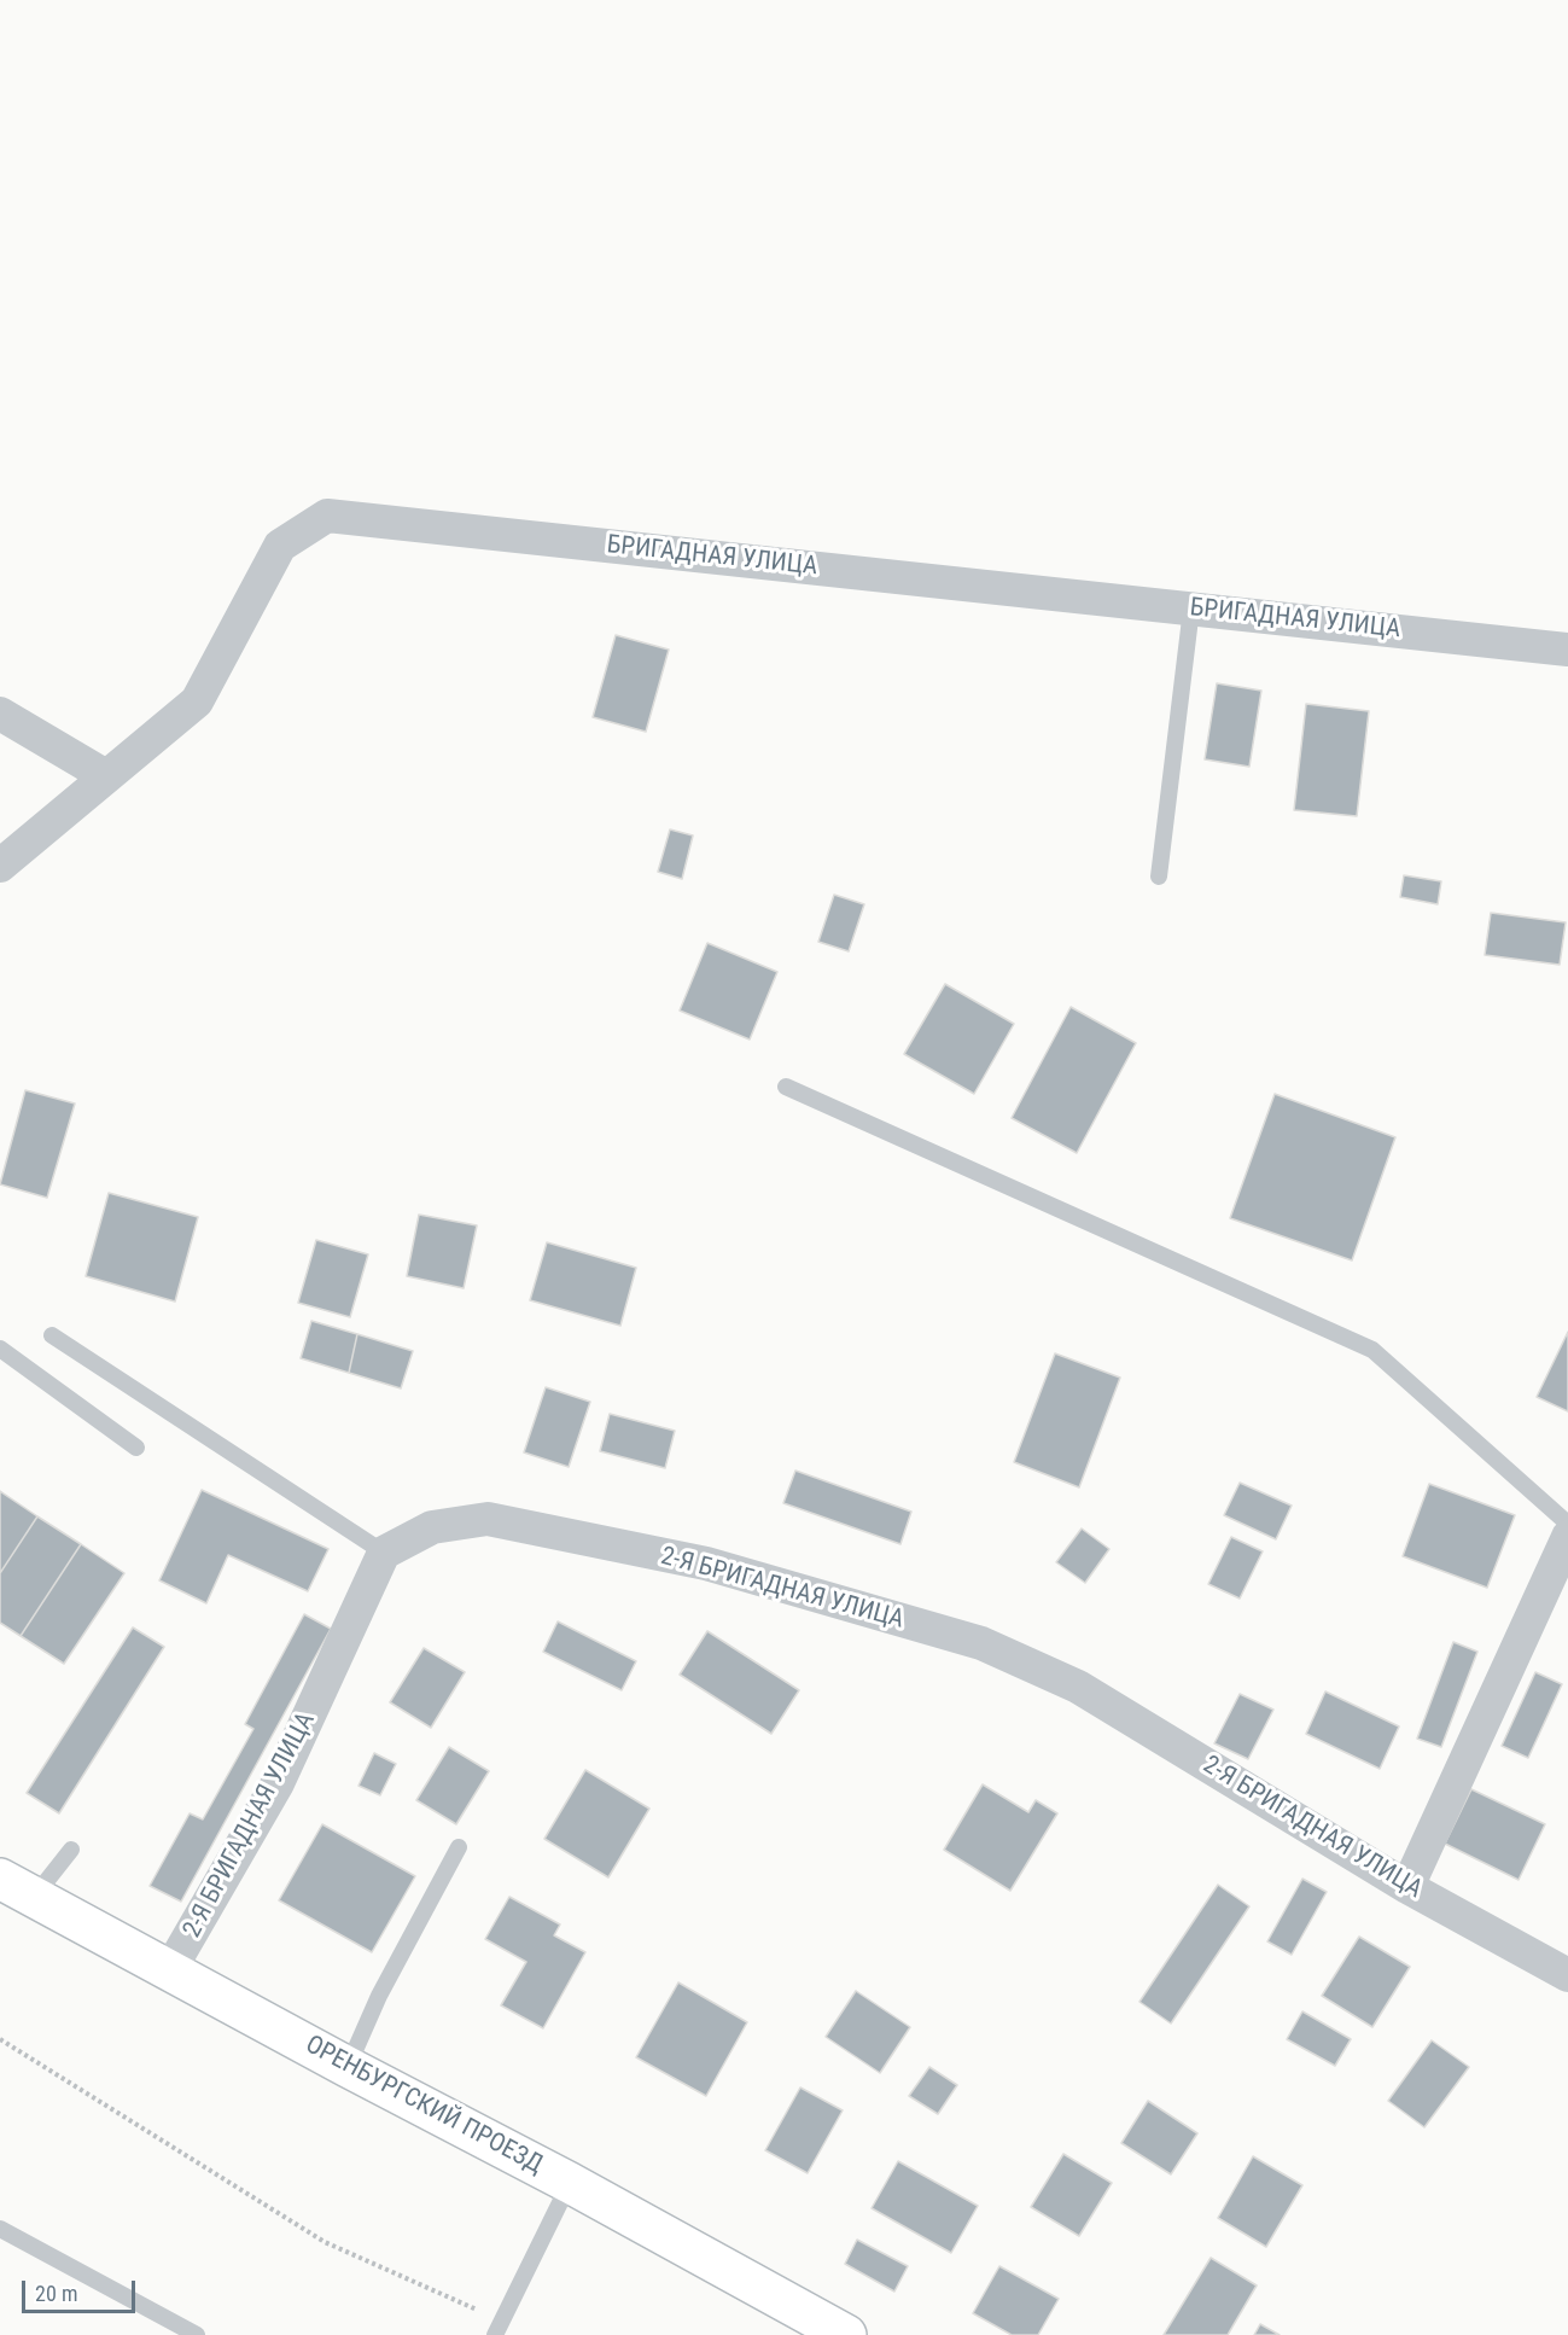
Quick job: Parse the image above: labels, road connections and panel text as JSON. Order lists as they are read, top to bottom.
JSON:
{
  "streets": {
    "main road": ["ОРЕНБУРГСКИЙ ПРОЕЗД"],
    "street": ["БРИГАДНАЯ УЛИЦА", "2-Я БРИГАДНАЯ УЛИЦА"]
  },
  "crossings": [
    ["2-Я БРИГАДНАЯ УЛИЦА", "ОРЕНБУРГСКИЙ ПРОЕЗД"]
  ],
  "scale_bar": "20 m"
}
